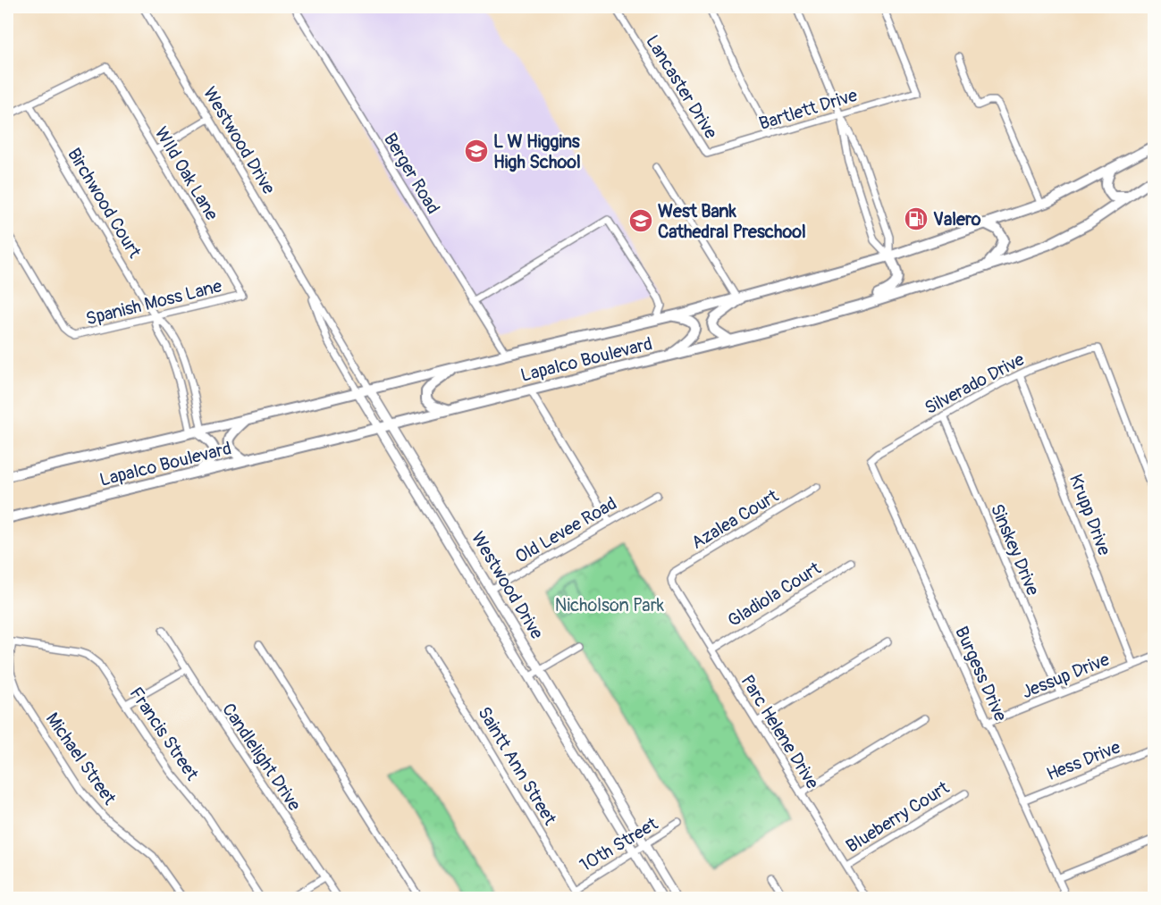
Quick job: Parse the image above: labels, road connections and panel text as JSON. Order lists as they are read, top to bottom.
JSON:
{
  "streets": {
    "main road": ["Lapalco Boulevard"],
    "street": [
      "Lancaster Drive",
      "Bartlett Drive",
      "Westwood Drive",
      "WIld Oak Lane",
      "Berger Road",
      "Birchwood Court",
      "Spanish Moss Lane",
      "Silverado Drive",
      "Krupp Drive",
      "Azalea Court",
      "Old Levee Road",
      "Sinskey Drive",
      "Gladiola Court",
      "Burgess Drive",
      "Jessup Drive",
      "Parc Helene Drive",
      "Francis Street",
      "Candlelight Drive",
      "Michael Street",
      "Hess Drive",
      "Saintt Ann Street",
      "Blueberry Court",
      "10th Street"
    ]
  },
  "crossings": [
    ["Lancaster Drive", "Bartlett Drive"],
    ["Westwood Drive", "Lapalco Boulevard"],
    ["Westwood Drive", "Old Levee Road"],
    ["Westwood Drive", "10th Street"],
    ["WIld Oak Lane", "Birchwood Court"],
    ["WIld Oak Lane", "Spanish Moss Lane"],
    ["Berger Road", "Lapalco Boulevard"],
    ["Birchwood Court", "Spanish Moss Lane"],
    ["Silverado Drive", "Krupp Drive"],
    ["Silverado Drive", "Sinskey Drive"],
    ["Silverado Drive", "Burgess Drive"],
    ["Krupp Drive", "Jessup Drive"],
    ["Azalea Court", "Parc Helene Drive"],
    ["Sinskey Drive", "Jessup Drive"],
    ["Gladiola Court", "Parc Helene Drive"],
    ["Burgess Drive", "Jessup Drive"],
    ["Burgess Drive", "Hess Drive"],
    ["Parc Helene Drive", "Blueberry Court"],
    ["Francis Street", "Michael Street"],
    ["Saintt Ann Street", "10th Street"]
  ],
  "parks": ["Nicholson Park"],
  "places": {
    "school or university": ["L W Higgins High School", "West Bank Cathedral Preschool"],
    "fuel station": ["Valero"]
  }
}
